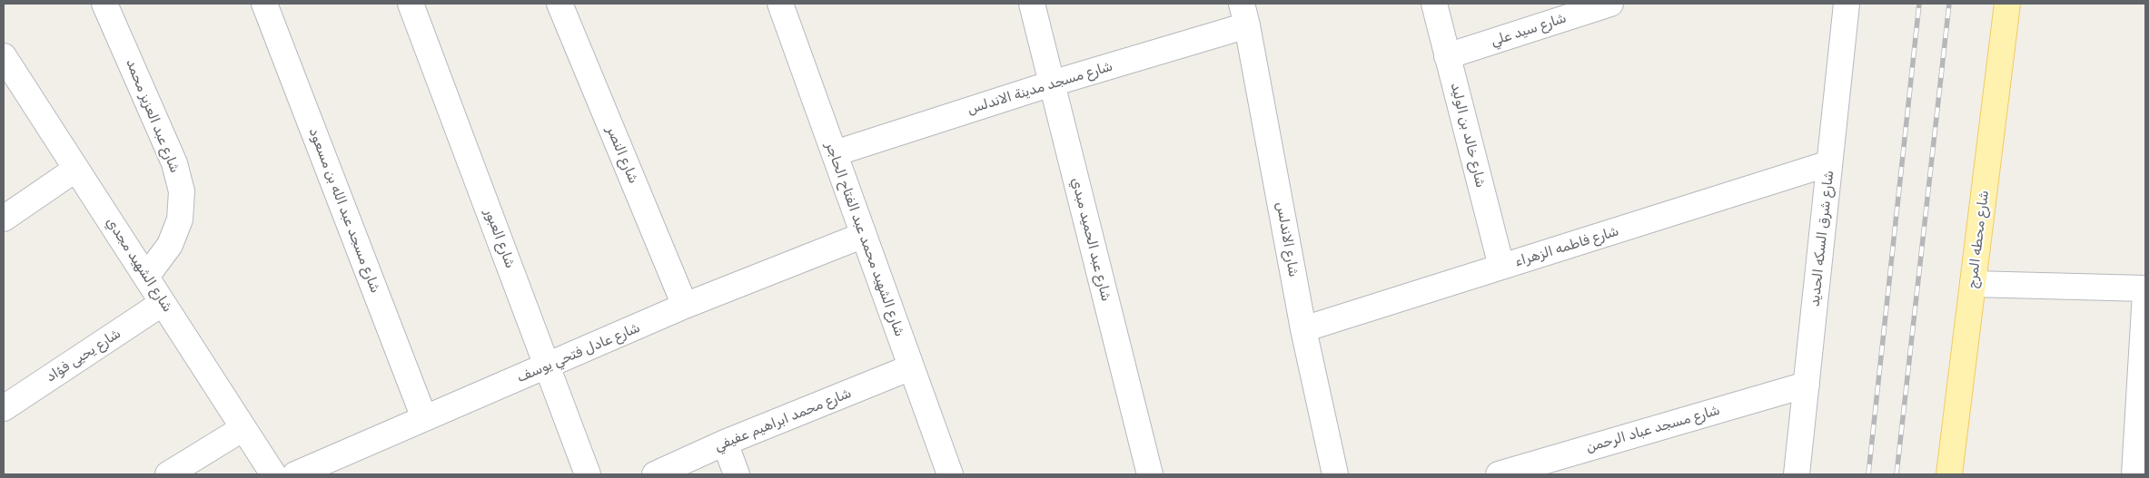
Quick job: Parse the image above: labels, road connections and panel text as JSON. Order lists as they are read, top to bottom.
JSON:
{
  "streets": {
    "main road": ["شارع محطه المرج"],
    "street": [
      "شارع سيد علي",
      "شارع مسجد مدينة الاندلس",
      "شارع عبد العزيز محمد",
      "شارع خالد بن الوليد",
      "شارع النصر",
      "شارع مسجد عبد الله بن مسعود",
      "شارع العبور",
      "شارع شرق السكه الحديد",
      "شارع الشهيد محمد عبد الفتاح الحاجر",
      "شارع عبد الحميد مبدي",
      "شارع الاندلس",
      "شارع فاطمه الزهراء",
      "شارع الشهيد مجدي",
      "شارع عادل فتحي يوسف",
      "شارع يحيى فؤاد",
      "شارع محمد ابراهيم عفيفي",
      "شارع مسجد عباد الرحمن"
    ]
  },
  "crossings": [
    ["شارع سيد علي", "شارع خالد بن الوليد"],
    ["شارع مسجد مدينة الاندلس", "شارع الشهيد محمد عبد الفتاح الحاجر"],
    ["شارع مسجد مدينة الاندلس", "شارع عبد الحميد مبدي"],
    ["شارع مسجد مدينة الاندلس", "شارع الاندلس"],
    ["شارع عبد العزيز محمد", "شارع الشهيد مجدي"],
    ["شارع خالد بن الوليد", "شارع فاطمه الزهراء"],
    ["شارع النصر", "شارع عادل فتحي يوسف"],
    ["شارع مسجد عبد الله بن مسعود", "شارع عادل فتحي يوسف"],
    ["شارع العبور", "شارع عادل فتحي يوسف"],
    ["شارع شرق السكه الحديد", "شارع فاطمه الزهراء"],
    ["شارع شرق السكه الحديد", "شارع مسجد عباد الرحمن"],
    ["شارع الشهيد محمد عبد الفتاح الحاجر", "شارع عادل فتحي يوسف"],
    ["شارع الشهيد محمد عبد الفتاح الحاجر", "شارع محمد ابراهيم عفيفي"],
    ["شارع الاندلس", "شارع فاطمه الزهراء"],
    ["شارع الشهيد مجدي", "شارع يحيى فؤاد"]
  ]
}
